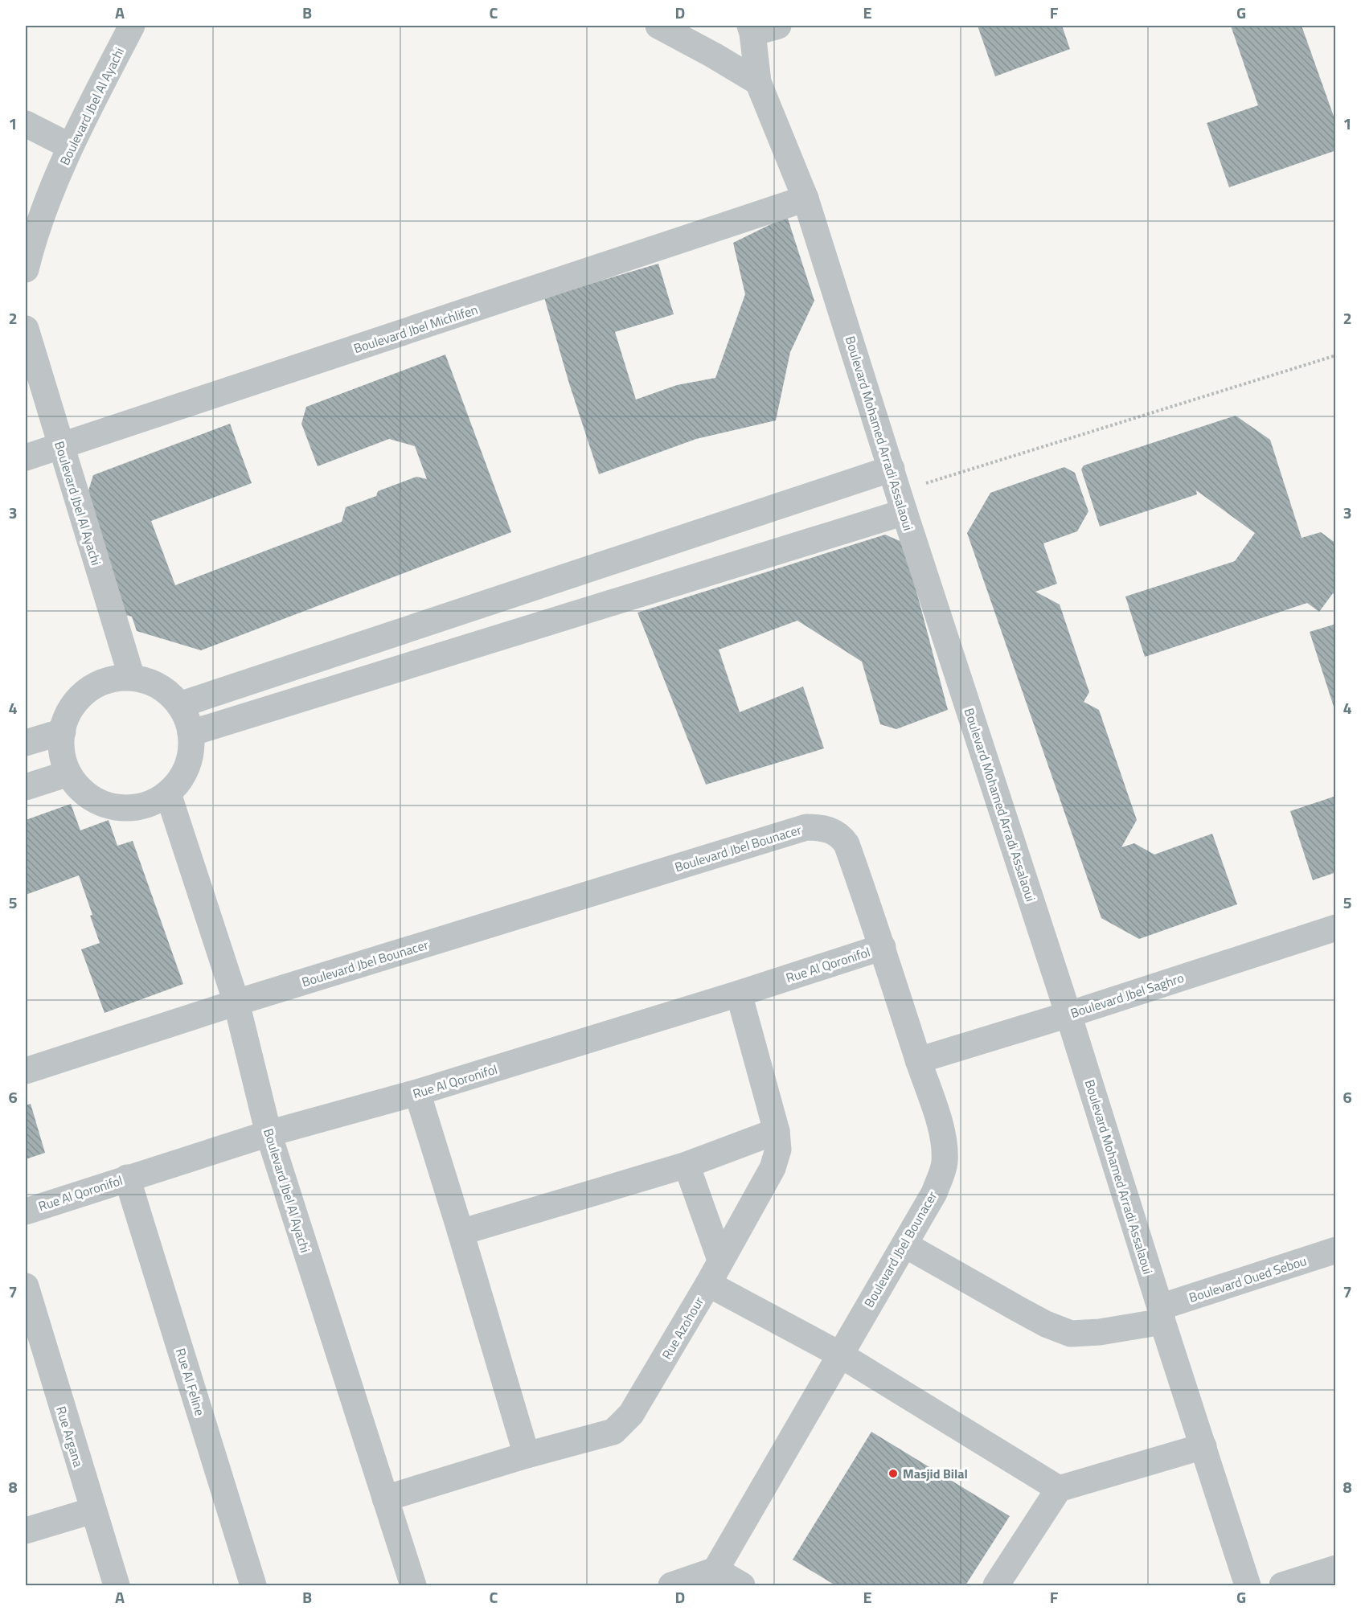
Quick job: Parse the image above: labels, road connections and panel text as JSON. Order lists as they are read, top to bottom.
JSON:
{
  "streets": {
    "street": [
      "Boulevard Jbel Al Ayachi",
      "Boulevard Jbel Michlifen",
      "Boulevard Mohamed Arradi Assalaoui",
      "Boulevard Jbel Bounacer",
      "Rue Al Qoronifol",
      "Boulevard Jbel Saghro",
      "Boulevard Oued Sebou",
      "Rue Azohour",
      "Rue Al Feline",
      "Rue Argana"
    ]
  },
  "crossings": [
    ["Boulevard Jbel Al Ayachi", "Boulevard Jbel Michlifen"],
    ["Boulevard Jbel Al Ayachi", "Boulevard Jbel Bounacer"],
    ["Boulevard Jbel Al Ayachi", "Rue Al Qoronifol"],
    ["Boulevard Jbel Al Ayachi", "Rue Azohour"],
    ["Boulevard Jbel Michlifen", "Boulevard Mohamed Arradi Assalaoui"],
    ["Boulevard Mohamed Arradi Assalaoui", "Boulevard Jbel Saghro"],
    ["Boulevard Mohamed Arradi Assalaoui", "Boulevard Oued Sebou"],
    ["Boulevard Jbel Bounacer", "Rue Al Qoronifol"],
    ["Boulevard Jbel Bounacer", "Boulevard Jbel Saghro"],
    ["Boulevard Jbel Bounacer", "Boulevard Oued Sebou"],
    ["Rue Al Qoronifol", "Rue Azohour"],
    ["Rue Al Qoronifol", "Rue Al Feline"]
  ],
  "places": ["Masjid Bilal"],
  "grid": {
    "columns": [
      "A",
      "B",
      "C",
      "D",
      "E",
      "F",
      "G"
    ],
    "rows": [
      "1",
      "2",
      "3",
      "4",
      "5",
      "6",
      "7",
      "8"
    ]
  }
}
